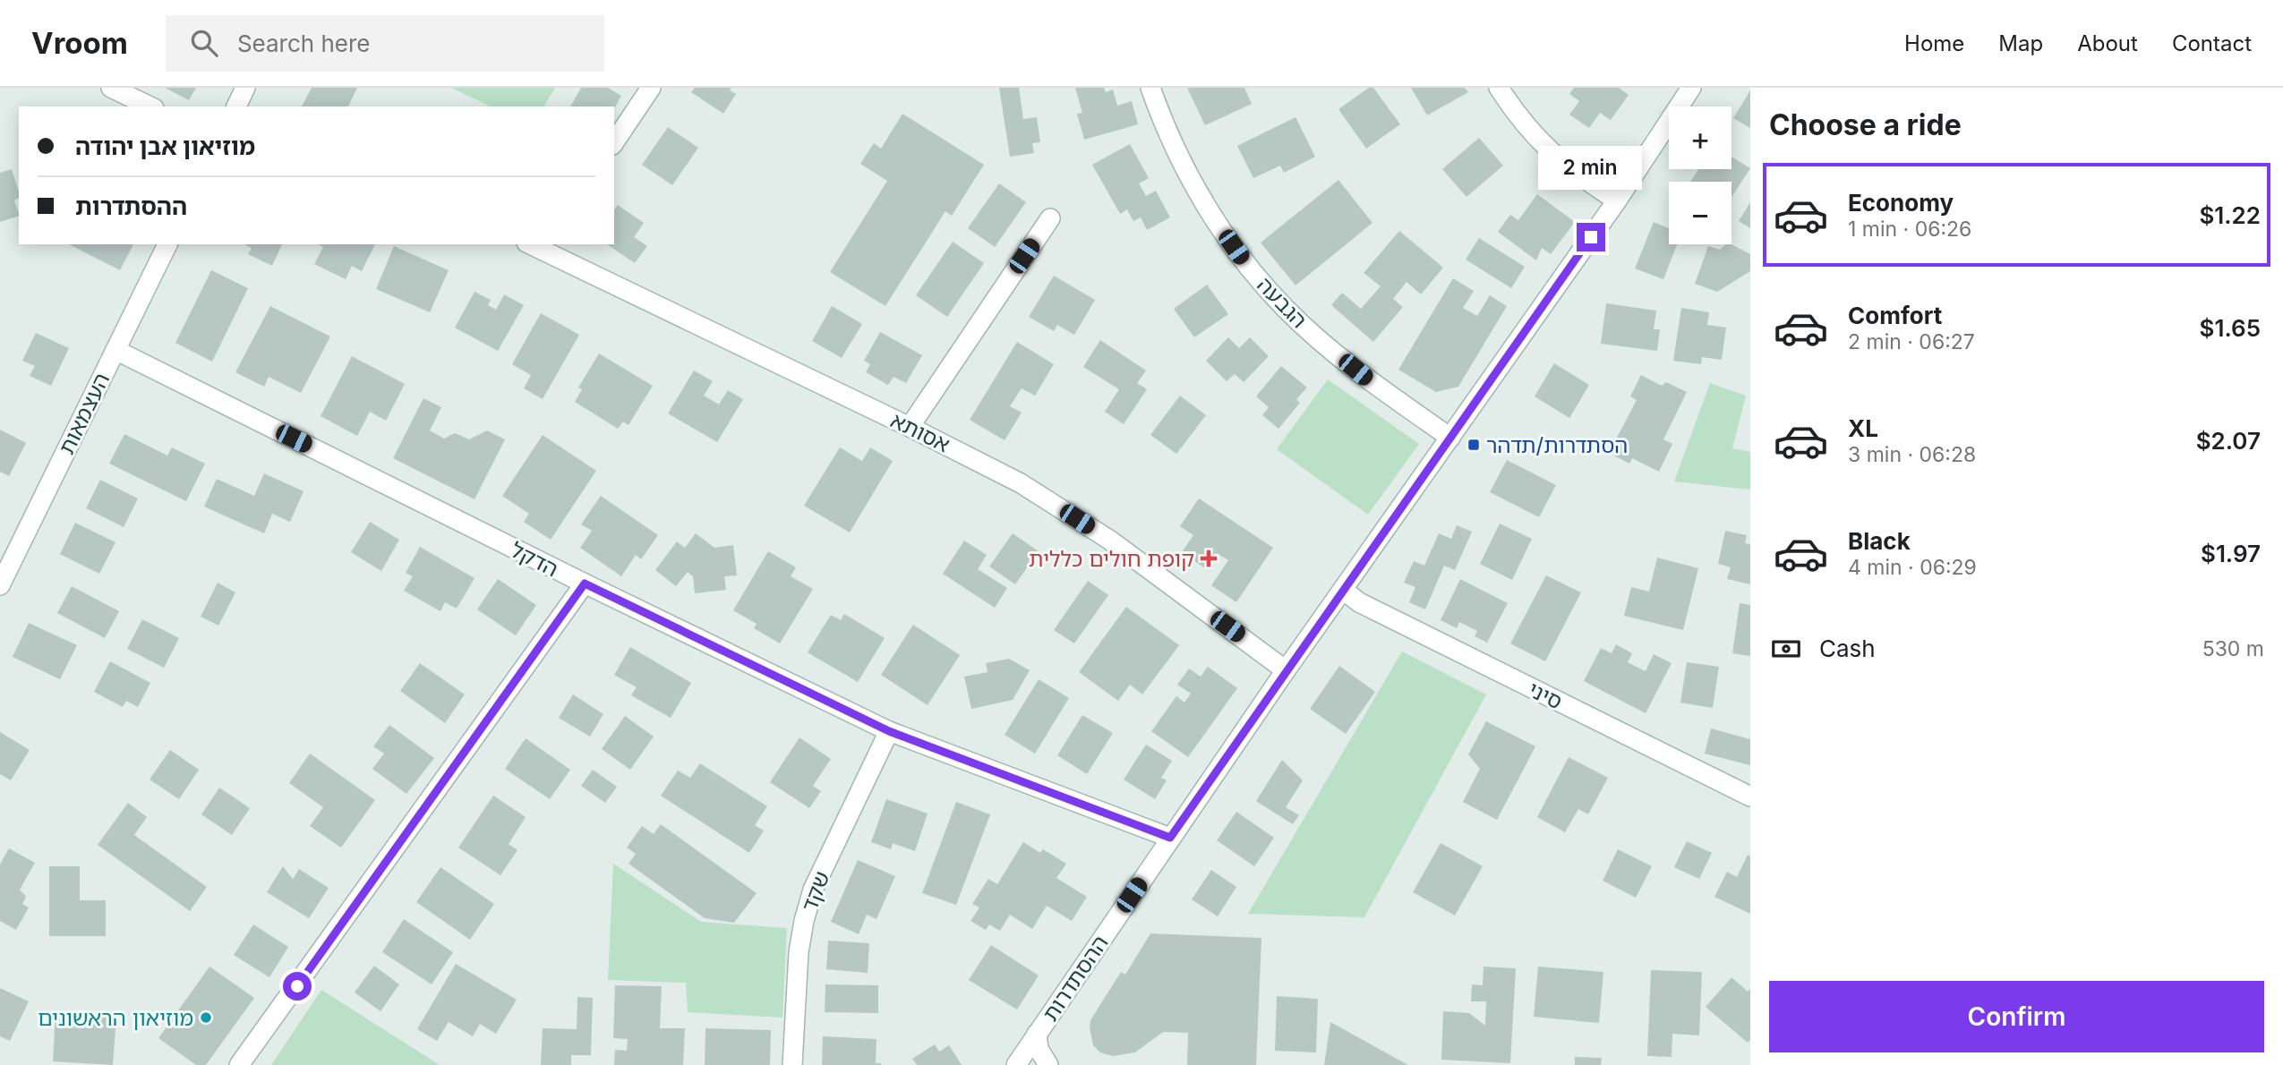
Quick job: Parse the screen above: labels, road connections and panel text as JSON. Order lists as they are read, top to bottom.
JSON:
{
  "streets": {
    "street": [
      "הגבעה",
      "העצמאות",
      "אסותא",
      "הדקל",
      "סיני",
      "שקד",
      "ההסתדרות"
    ]
  },
  "crossings": [
    ["הגבעה", "ההסתדרות"],
    ["העצמאות", "הדקל"],
    ["אסותא", "ההסתדרות"],
    ["הדקל", "שקד"],
    ["הדקל", "ההסתדרות"],
    ["סיני", "ההסתדרות"]
  ],
  "places": {
    "transit": ["הסתדרות/תדהר"],
    "health": ["קופת חולים כללית"],
    "other": ["מוזיאון הראשונים"]
  },
  "page": {
    "header": "Vroom",
    "search": "Search here",
    "nav": [
      "Home",
      "Map",
      "About",
      "Contact"
    ],
    "heading": "Choose a ride",
    "map_buttons": ["+", "−"],
    "banner": ["מוזיאון אבן יהודה", "ההסתדרות"],
    "bubble": "2 min",
    "list": [
      {
        "name": "Economy",
        "note": "1 min · 06:26",
        "value": "$1.22"
      },
      {
        "name": "Comfort",
        "note": "2 min · 06:27",
        "value": "$1.65"
      },
      {
        "name": "XL",
        "note": "3 min · 06:28",
        "value": "$2.07"
      },
      {
        "name": "Black",
        "note": "4 min · 06:29",
        "value": "$1.97"
      }
    ],
    "pay": ["Cash", "530 m"],
    "buttons": "Confirm"
  }
}
